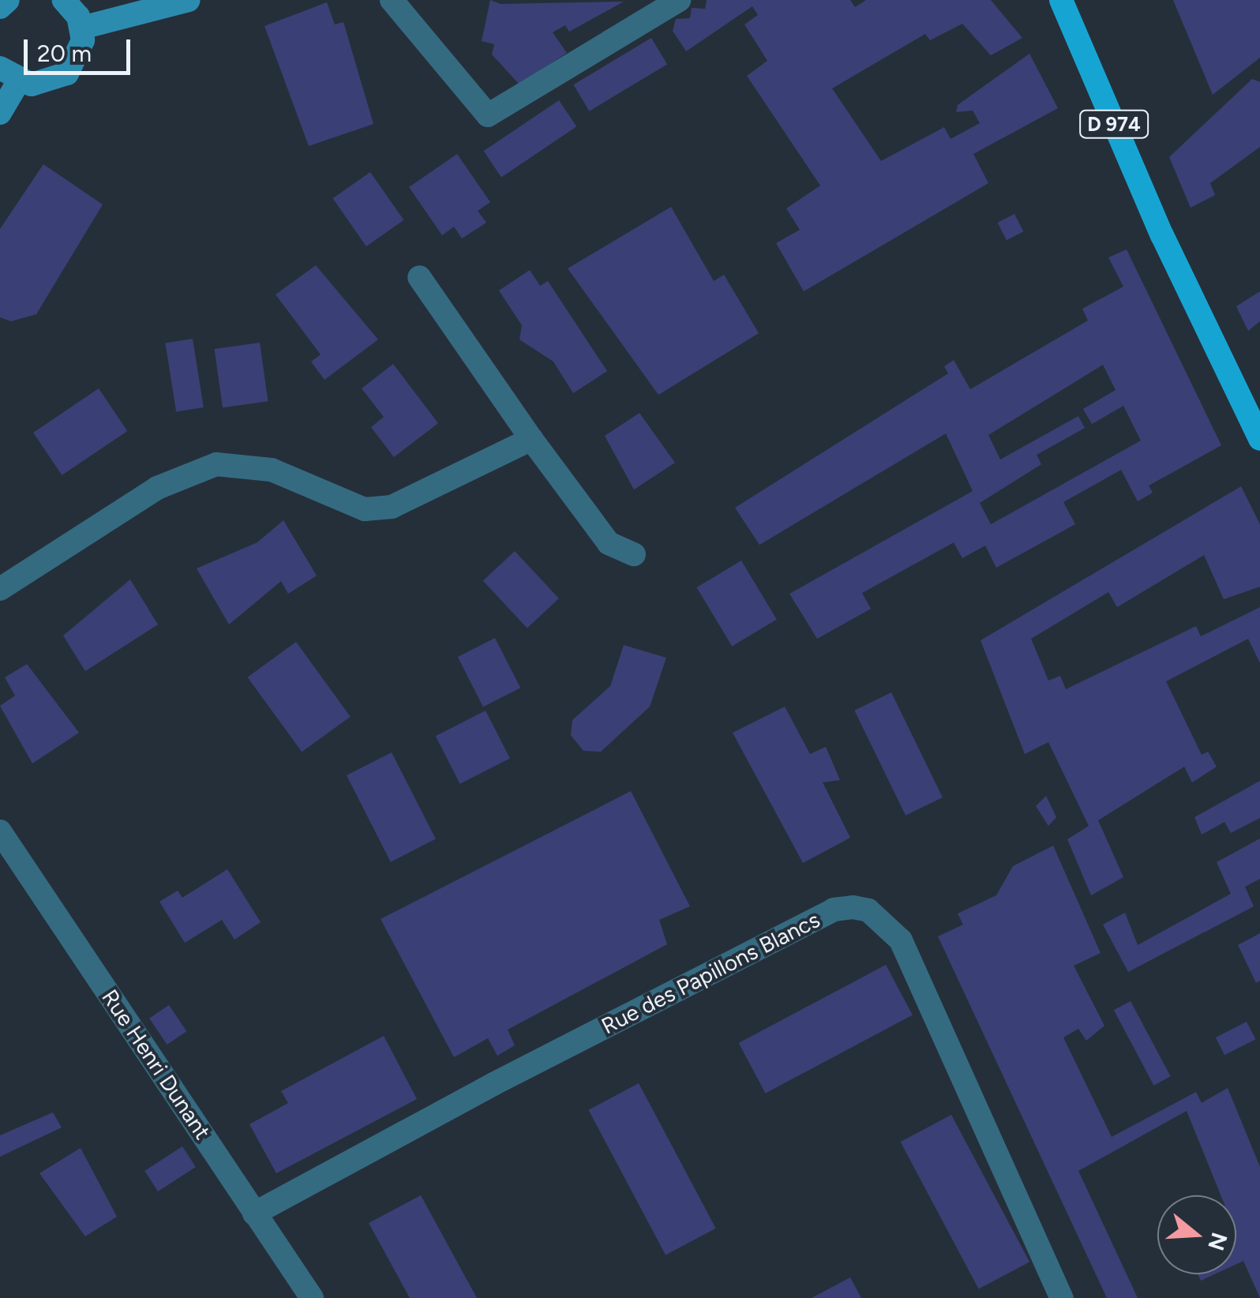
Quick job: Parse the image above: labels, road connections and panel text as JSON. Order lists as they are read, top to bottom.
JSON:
{
  "streets": {
    "main road": ["D 974"],
    "street": ["Rue des Papillons Blancs", "Rue Henri Dunant"]
  },
  "crossings": [
    ["Rue des Papillons Blancs", "Rue Henri Dunant"]
  ],
  "scale_bar": "20 m",
  "north": "right"
}
